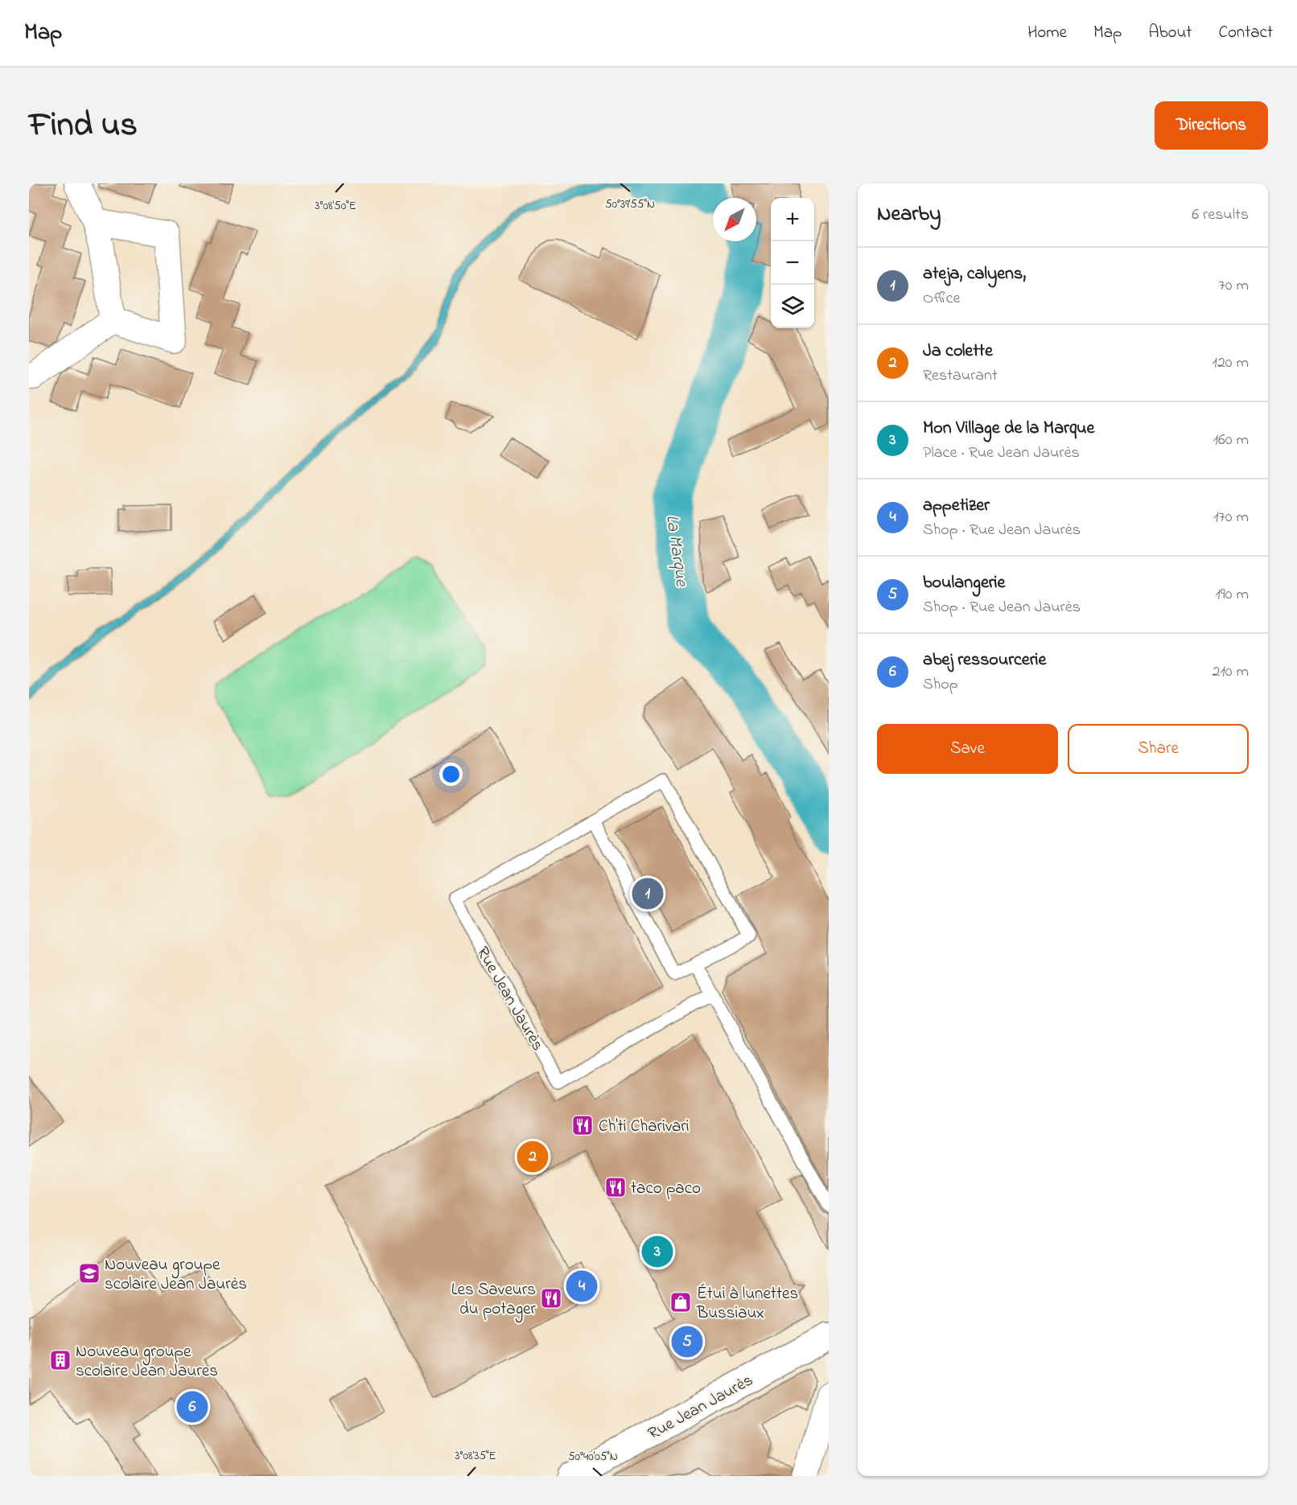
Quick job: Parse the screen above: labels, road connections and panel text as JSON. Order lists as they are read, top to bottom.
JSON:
{
  "streets": {
    "main road": ["Rue Jean Jaurès"]
  },
  "water": ["La Marque"],
  "places": {
    "restaurant": ["Ch'ti Charivari", "taco paco", "Les Saveurs du potager"],
    "school or university": ["Nouveau groupe scolaire Jean Jaurès"],
    "shop": ["Étui à lunettes Bussiaux"],
    "building": ["Nouveau groupe scolaire Jean Jaures"]
  },
  "north": "bottom left",
  "page": {
    "header": "Map",
    "nav": [
      "Home",
      "Map",
      "About",
      "Contact"
    ],
    "title": "Find us",
    "buttons": [
      "Directions",
      ["Save", "Share"]
    ],
    "heading": ["Nearby", "6 results"],
    "map_buttons": ["+", "−"],
    "list": [
      {
        "mark": "1",
        "name": "ateja, calyens,",
        "note": "Office",
        "value": "70 m"
      },
      {
        "mark": "2",
        "name": "Ja colette",
        "note": "Restaurant",
        "value": "120 m"
      },
      {
        "mark": "3",
        "name": "Mon Village de la Marque",
        "note": "Place · Rue Jean Jaurès",
        "value": "160 m"
      },
      {
        "mark": "4",
        "name": "appetizer",
        "note": "Shop · Rue Jean Jaurès",
        "value": "170 m"
      },
      {
        "mark": "5",
        "name": "boulangerie",
        "note": "Shop · Rue Jean Jaurès",
        "value": "190 m"
      },
      {
        "mark": "6",
        "name": "abej ressourcerie",
        "note": "Shop",
        "value": "210 m"
      }
    ],
    "pins": [
      "1",
      "2",
      "3",
      "4",
      "5",
      "6"
    ]
  },
  "coordinates": [
    "50°39'55\"N",
    "3°08'50\"E",
    "3°08'35\"E",
    "50°40'05\"N"
  ]
}
